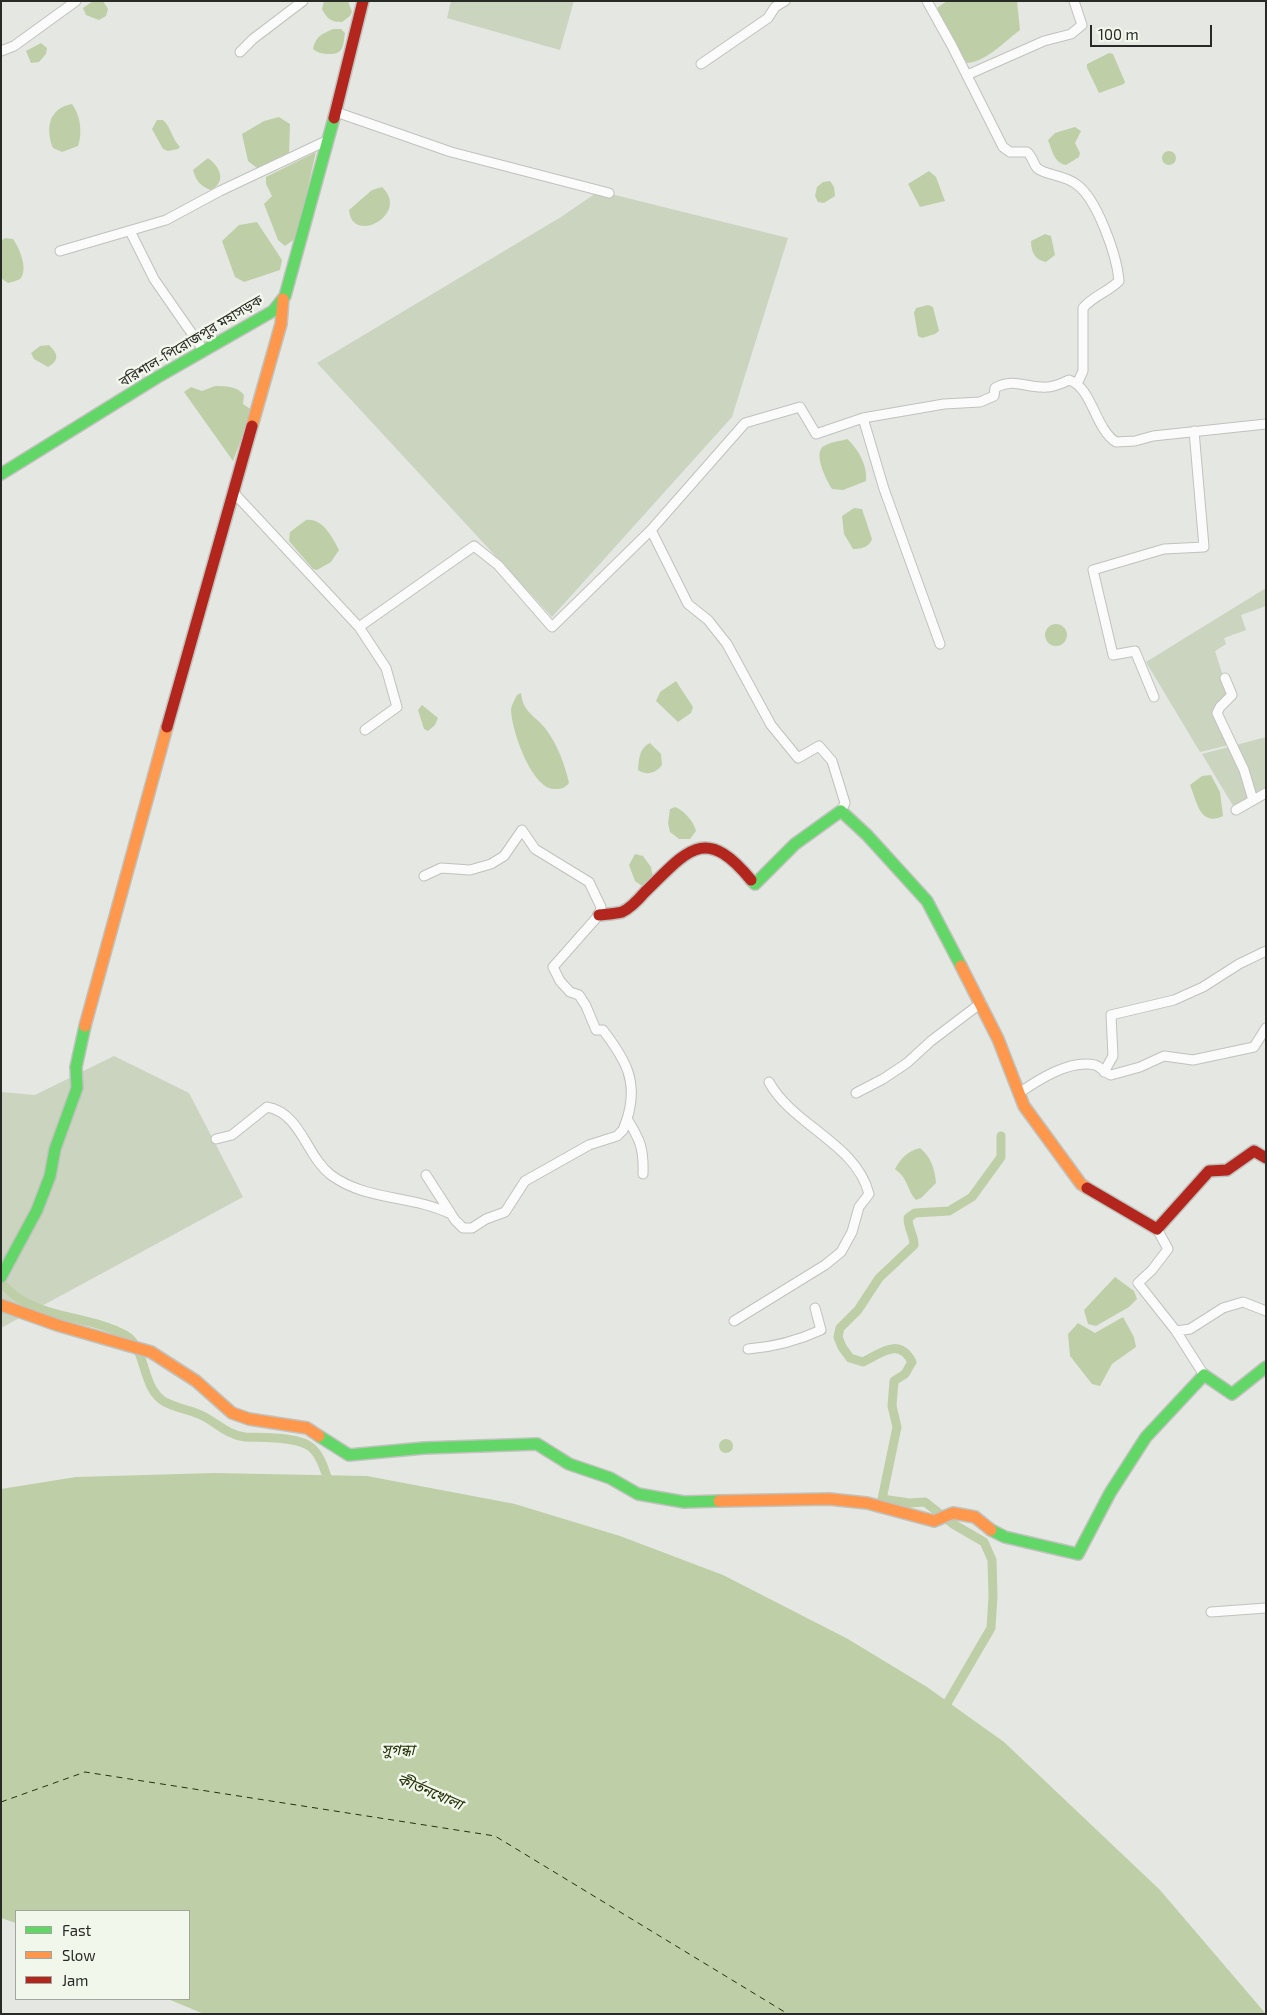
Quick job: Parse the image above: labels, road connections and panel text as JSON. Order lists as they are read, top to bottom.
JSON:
{
  "streets": {
    "main road": ["বরিশাল-পিরোজপুর মহাসড়ক"]
  },
  "water": ["সুগন্ধা", "কীর্তনখোলা"],
  "legend": ["Fast", "Slow", "Jam"],
  "scale_bar": "100 m"
}
